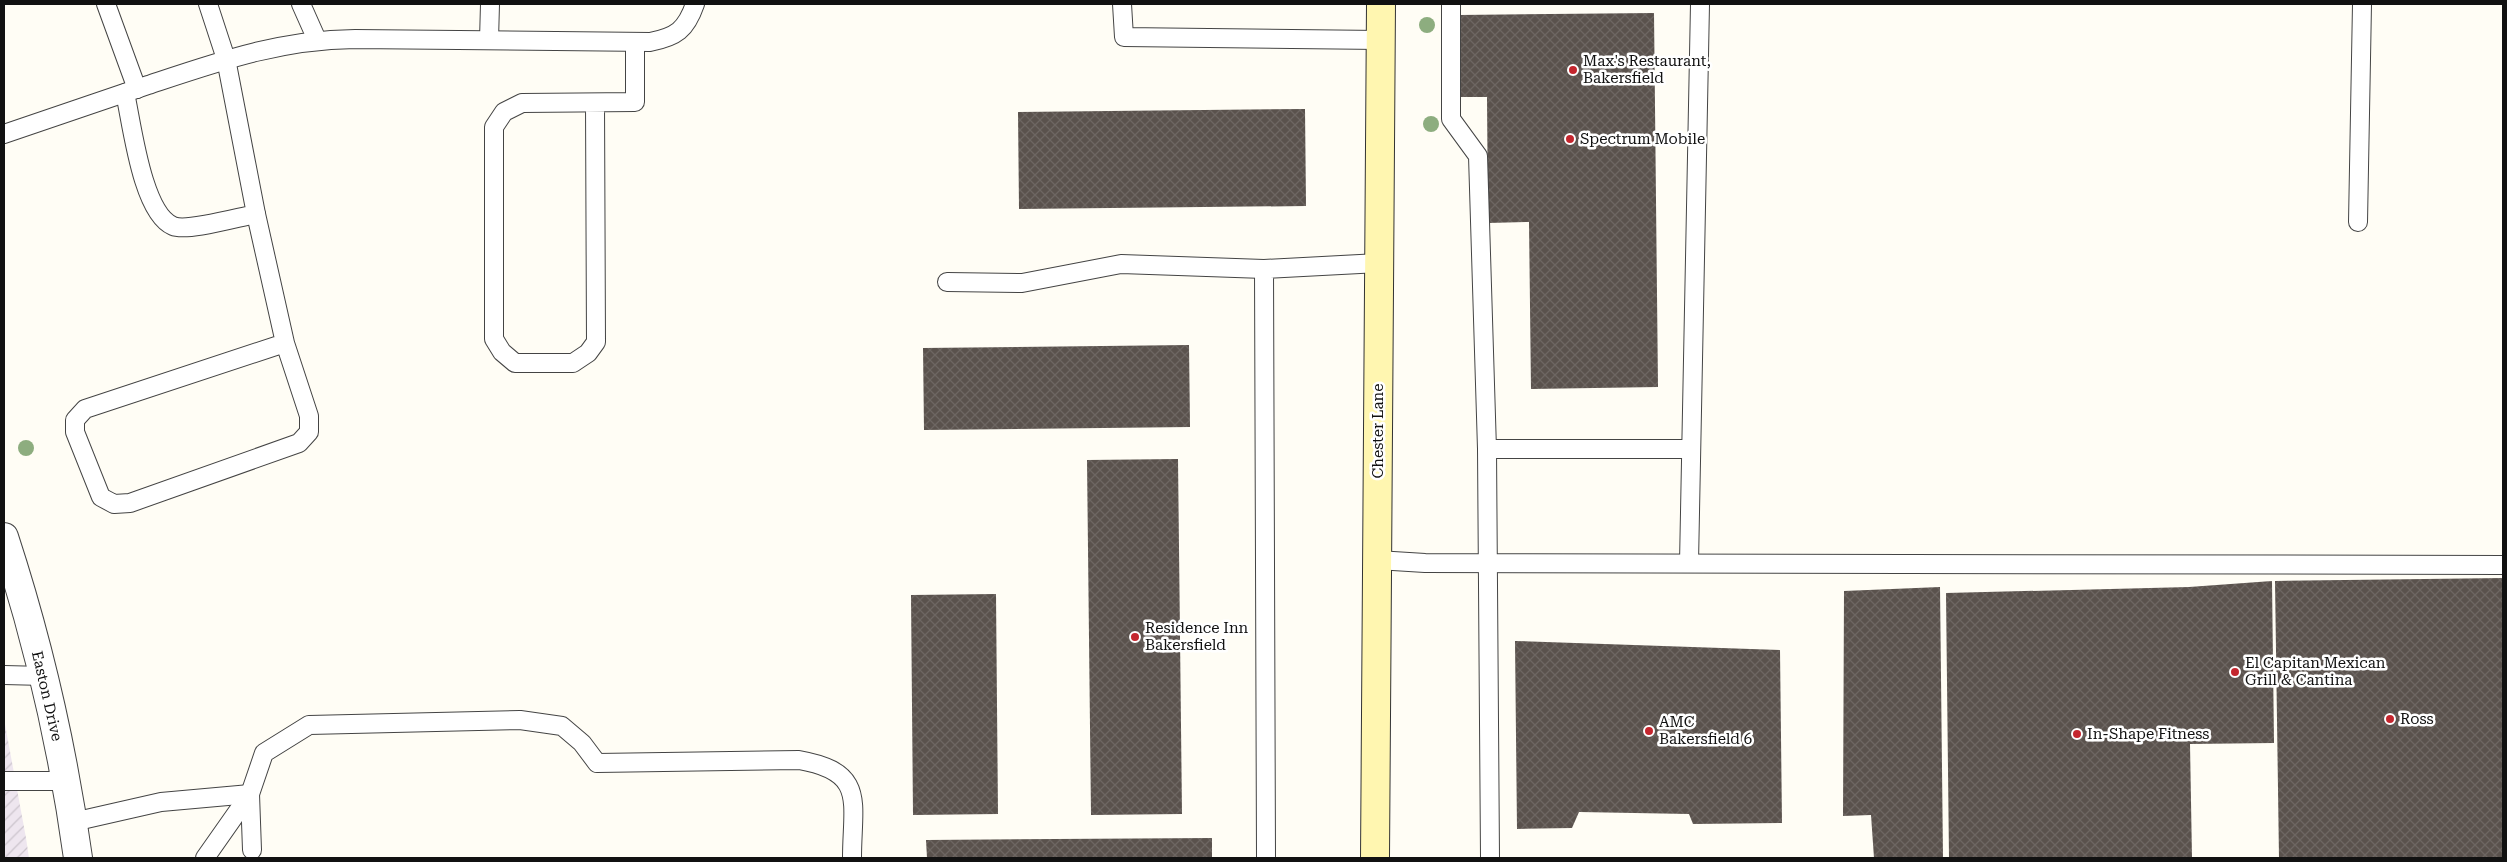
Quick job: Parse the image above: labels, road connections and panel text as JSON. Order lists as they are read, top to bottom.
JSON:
{
  "streets": {
    "street": ["Chester Lane", "Easton Drive"]
  },
  "places": [
    "Max's Restaurant, Bakersfield",
    "Spectrum Mobile",
    "Residence Inn Bakersfield",
    "El Capitan Mexican Grill & Cantina",
    "Ross",
    "AMC Bakersfield 6",
    "In-Shape Fitness"
  ]
}
